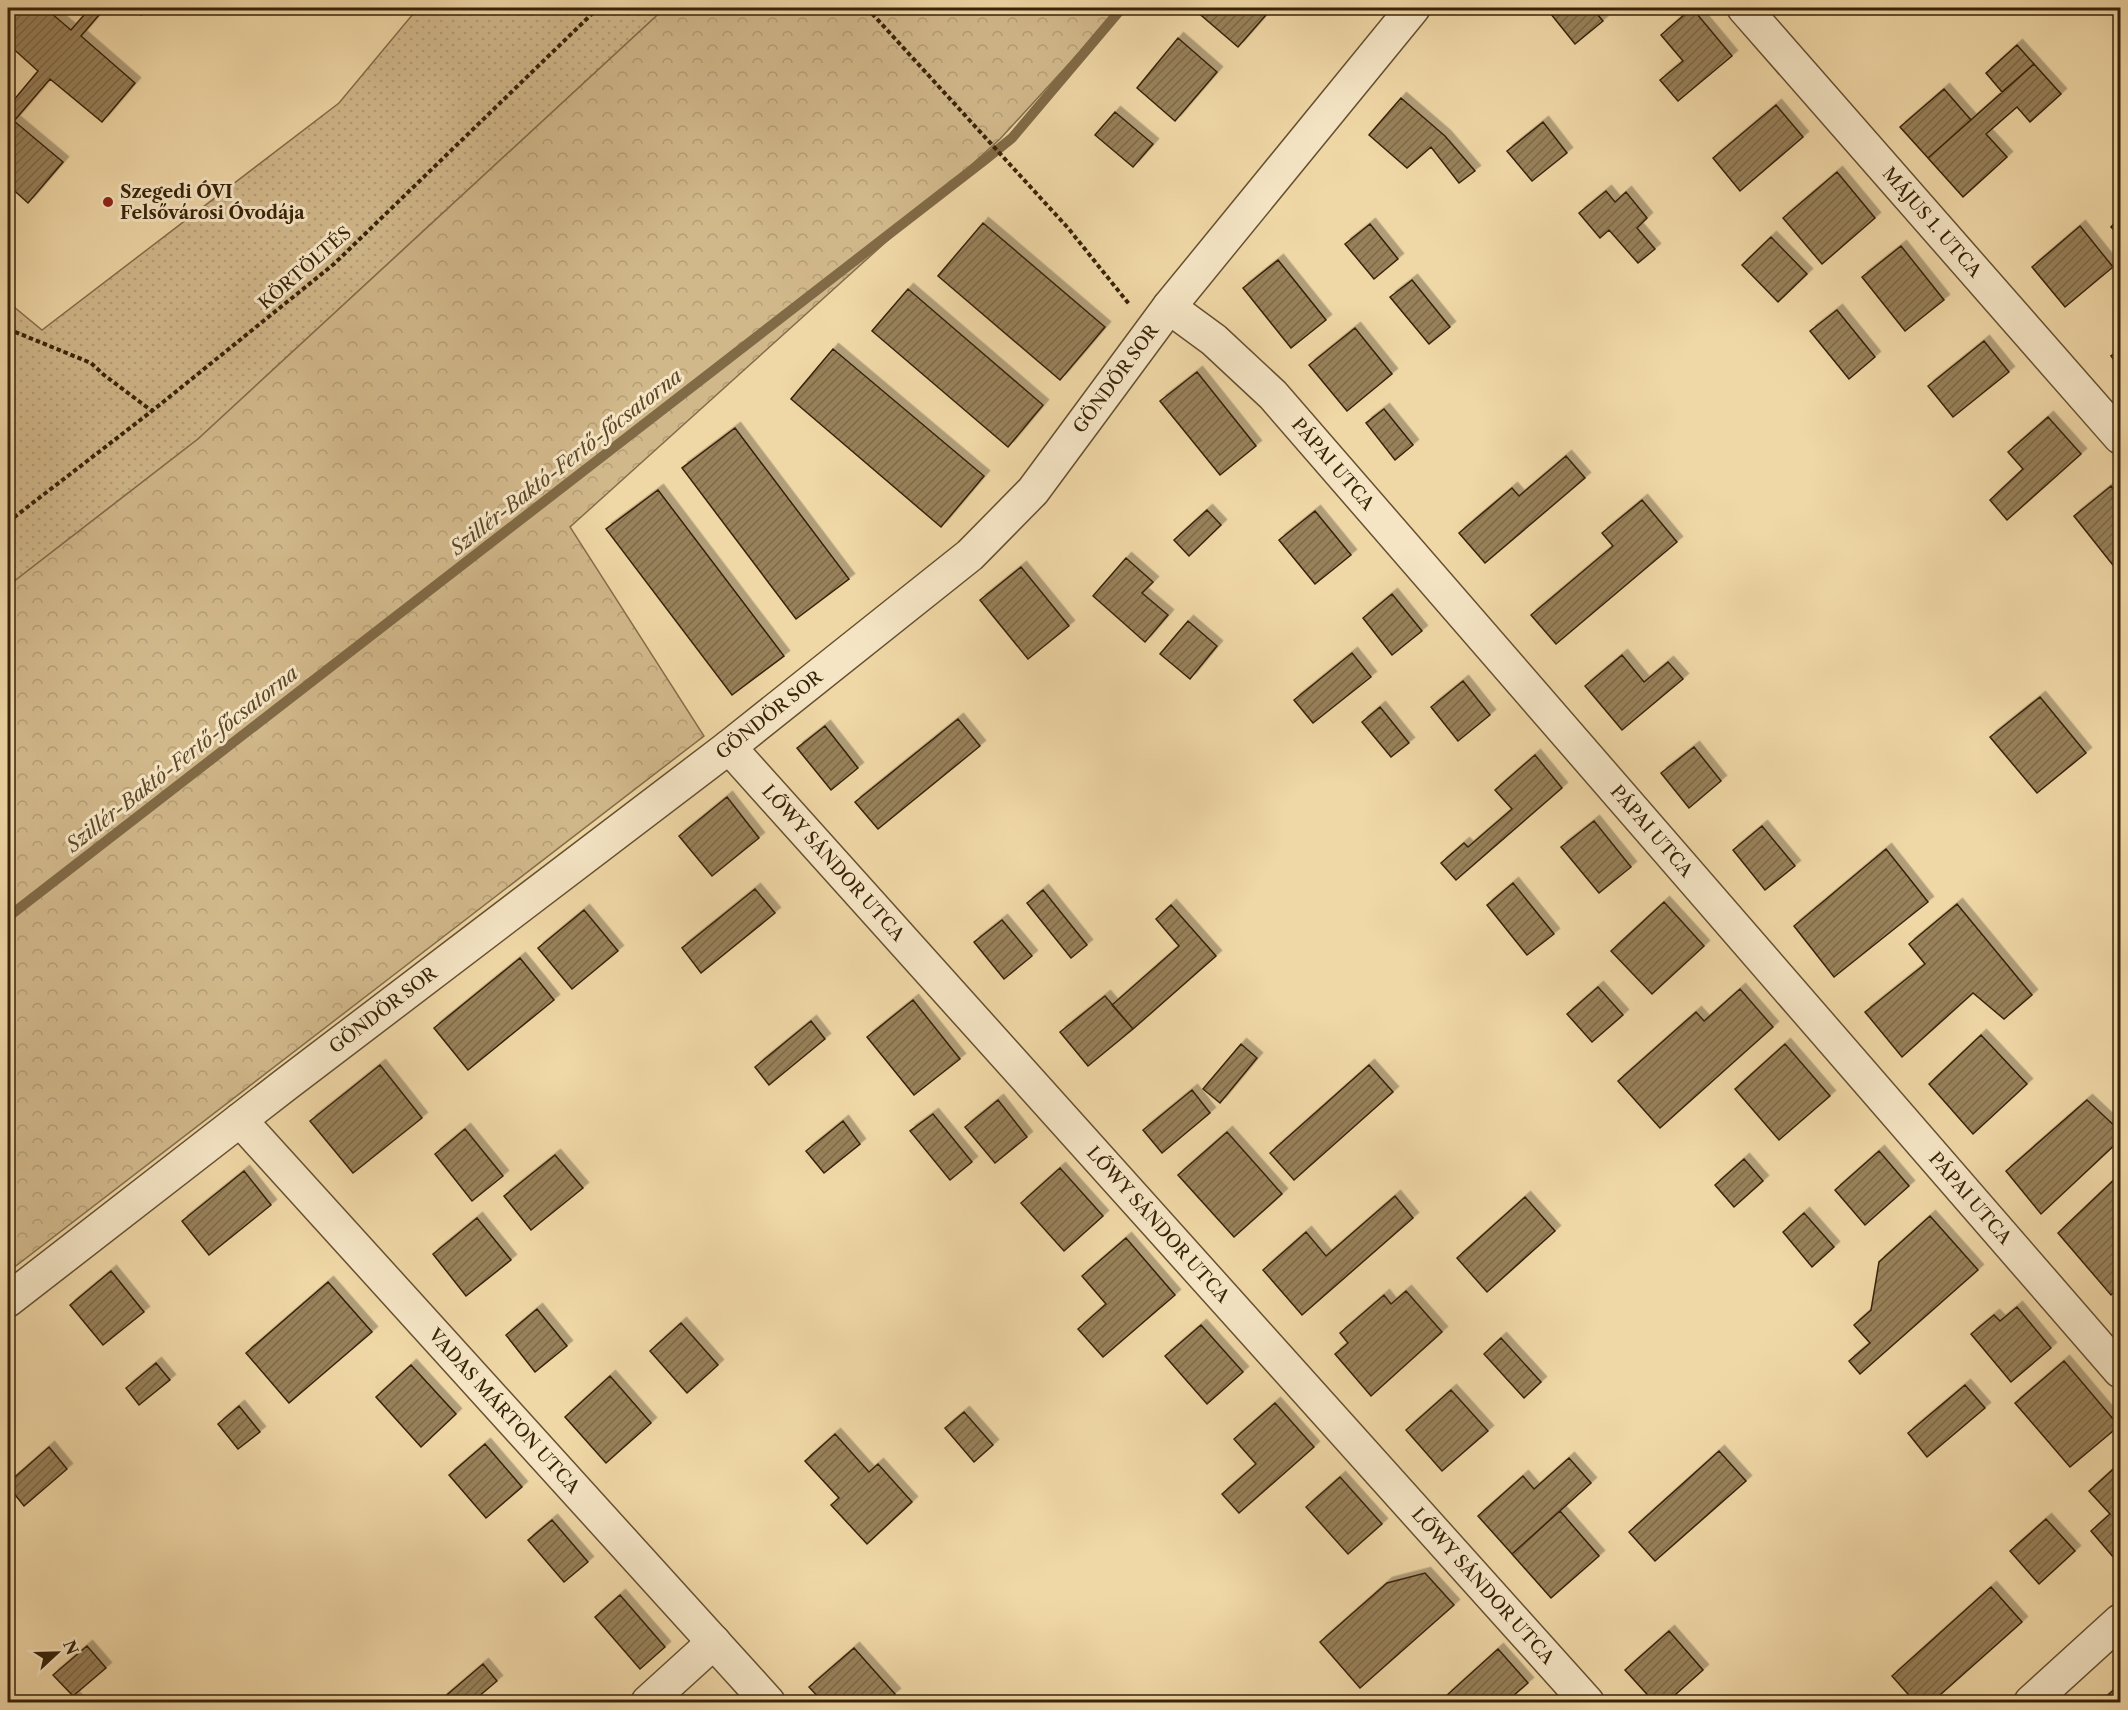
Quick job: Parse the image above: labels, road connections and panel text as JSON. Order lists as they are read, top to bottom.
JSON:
{
  "streets": {
    "street": [
      "MÁJUS 1. UTCA",
      "GÖNDÖR SOR",
      "PÁPAI UTCA",
      "LŐWY SÁNDOR UTCA",
      "VADAS MÁRTON UTCA"
    ],
    "path": ["KÖRTÖLTÉS"]
  },
  "crossings": [
    ["GÖNDÖR SOR", "PÁPAI UTCA"],
    ["GÖNDÖR SOR", "LŐWY SÁNDOR UTCA"],
    ["GÖNDÖR SOR", "VADAS MÁRTON UTCA"]
  ],
  "water": ["Szillér-Baktó-Fertő-főcsatorna"],
  "places": ["Szegedi ÓVI Felsővárosi Óvodája"],
  "north": "right"
}
